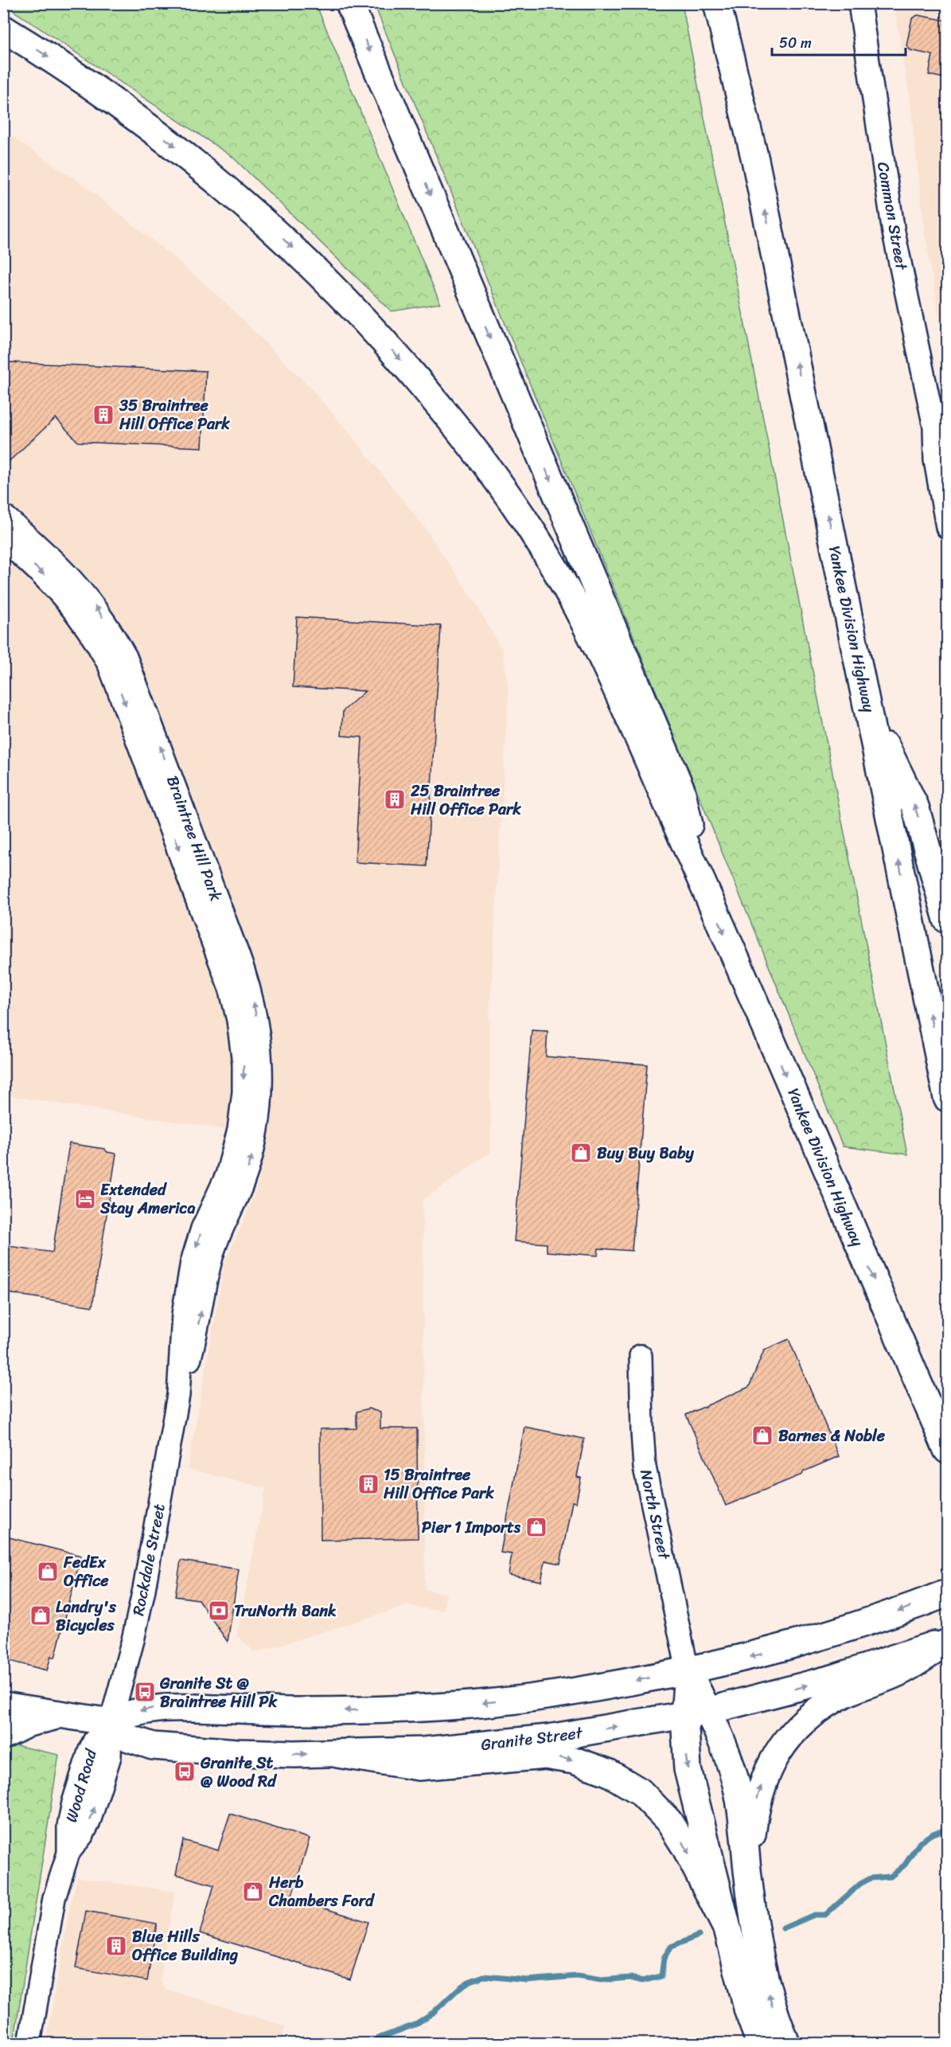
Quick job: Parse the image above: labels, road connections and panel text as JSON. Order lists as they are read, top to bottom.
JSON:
{
  "streets": {
    "main road": ["Yankee Division Highway", "Granite Street"],
    "street": [
      "Common Street",
      "Braintree Hill Park",
      "North Street",
      "Rockdale Street",
      "Wood Road"
    ]
  },
  "crossings": [
    ["Braintree Hill Park", "Rockdale Street"],
    ["Rockdale Street", "Granite Street"],
    ["Rockdale Street", "Wood Road"],
    ["Granite Street", "Wood Road"]
  ],
  "places": {
    "building": [
      "35 Braintree Hill Office Park",
      "25 Braintree Hill Office Park",
      "15 Braintree Hill Office Park",
      "Blue Hills Office Building"
    ],
    "shop": [
      "Buy Buy Baby",
      "Barnes & Noble",
      "Pier 1 Imports",
      "FedEx Office",
      "Landry's Bicycles",
      "Herb Chambers Ford"
    ],
    "hotel": ["Extended Stay America"],
    "bank": ["TruNorth Bank"],
    "bus stop": ["Granite St @ Braintree Hill Pk", "Granite St @ Wood Rd"]
  },
  "scale_bar": "50 m"
}
